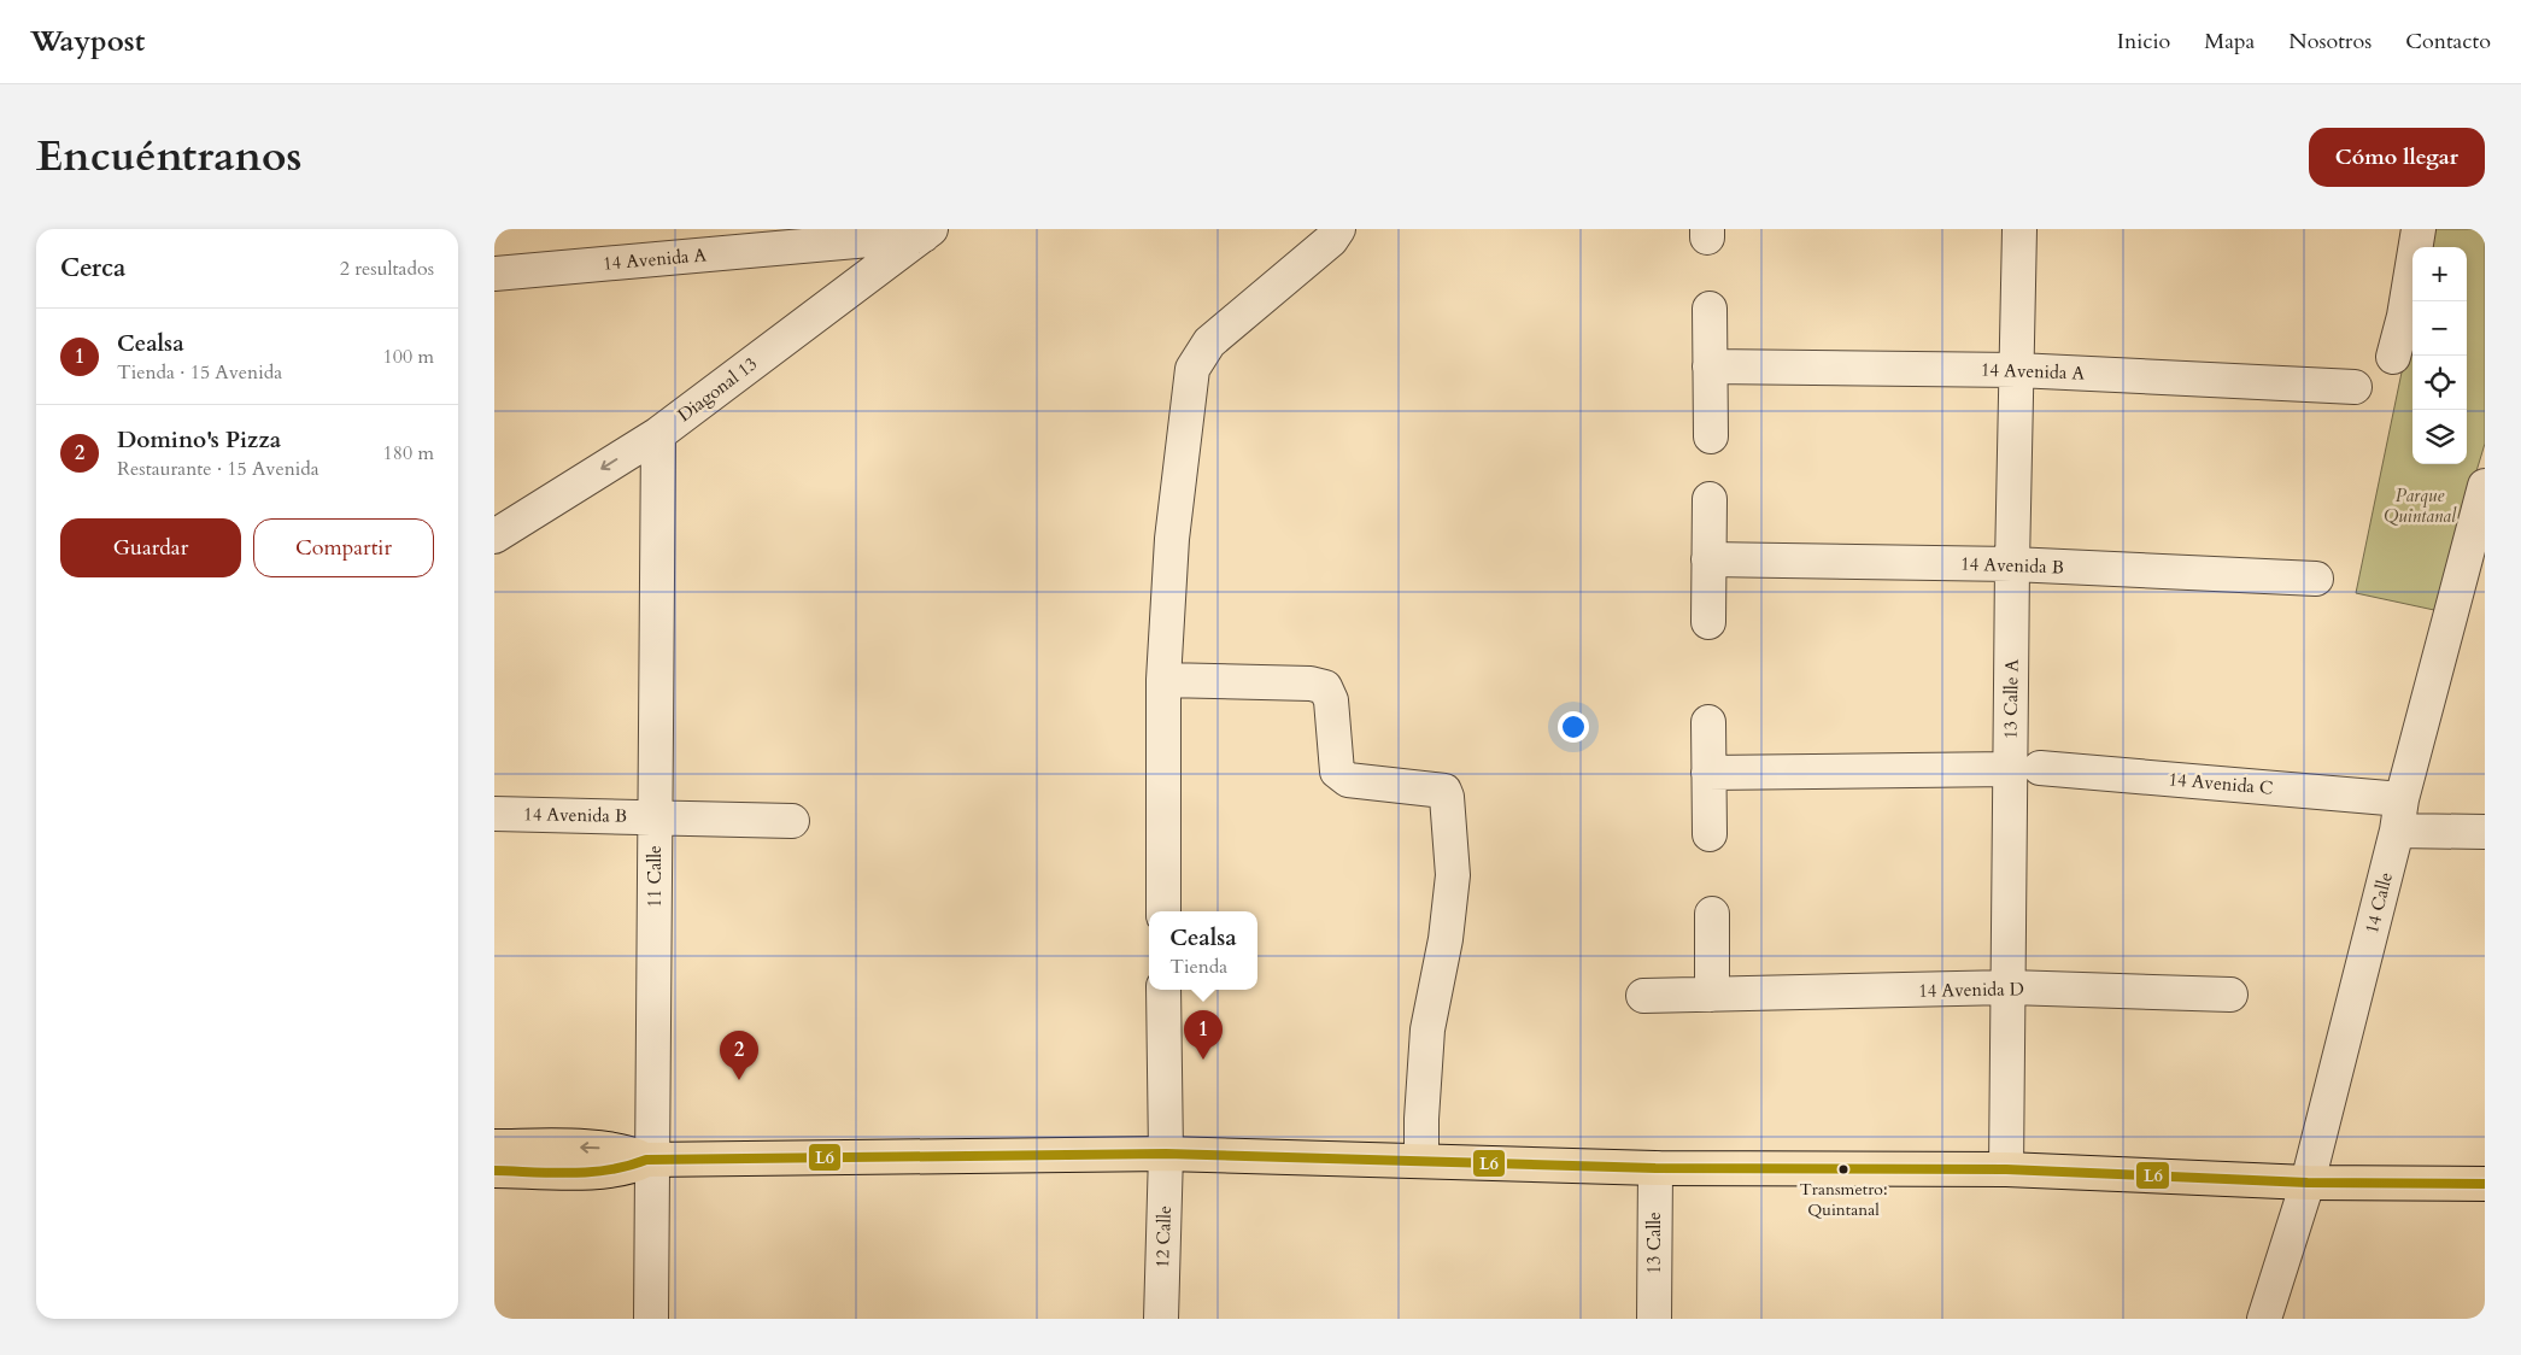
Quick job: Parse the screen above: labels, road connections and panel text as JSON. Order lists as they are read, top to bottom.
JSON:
{
  "streets": {
    "street": [
      "14 Avenida A",
      "Diagonal 13",
      "14 Avenida B",
      "13 Calle A",
      "14 Avenida C",
      "11 Calle",
      "14 Calle",
      "14 Avenida D",
      "12 Calle",
      "13 Calle"
    ]
  },
  "crossings": [
    ["14 Avenida A", "Diagonal 13"],
    ["14 Avenida A", "13 Calle A"],
    ["Diagonal 13", "11 Calle"],
    ["14 Avenida B", "13 Calle A"],
    ["14 Avenida B", "11 Calle"],
    ["13 Calle A", "14 Avenida C"],
    ["13 Calle A", "14 Avenida D"],
    ["14 Avenida C", "14 Calle"]
  ],
  "one_way": ["Diagonal 13"],
  "parks": ["Parque Quintanal"],
  "places": ["Transmetro: Quintanal"],
  "lines": ["transit line L6"],
  "page": {
    "header": "Waypost",
    "nav": [
      "Inicio",
      "Mapa",
      "Nosotros",
      "Contacto"
    ],
    "title": "Encuéntranos",
    "buttons": [
      "Cómo llegar",
      ["Guardar", "Compartir"]
    ],
    "heading": ["Cerca", "2 resultados"],
    "map_buttons": ["+", "−"],
    "list": [
      {
        "mark": "1",
        "name": "Cealsa",
        "note": "Tienda · 15 Avenida",
        "value": "100 m"
      },
      {
        "mark": "2",
        "name": "Domino's Pizza",
        "note": "Restaurante · 15 Avenida",
        "value": "180 m"
      }
    ],
    "popup": ["Cealsa", "Tienda"],
    "pins": ["1", "2"]
  }
}
